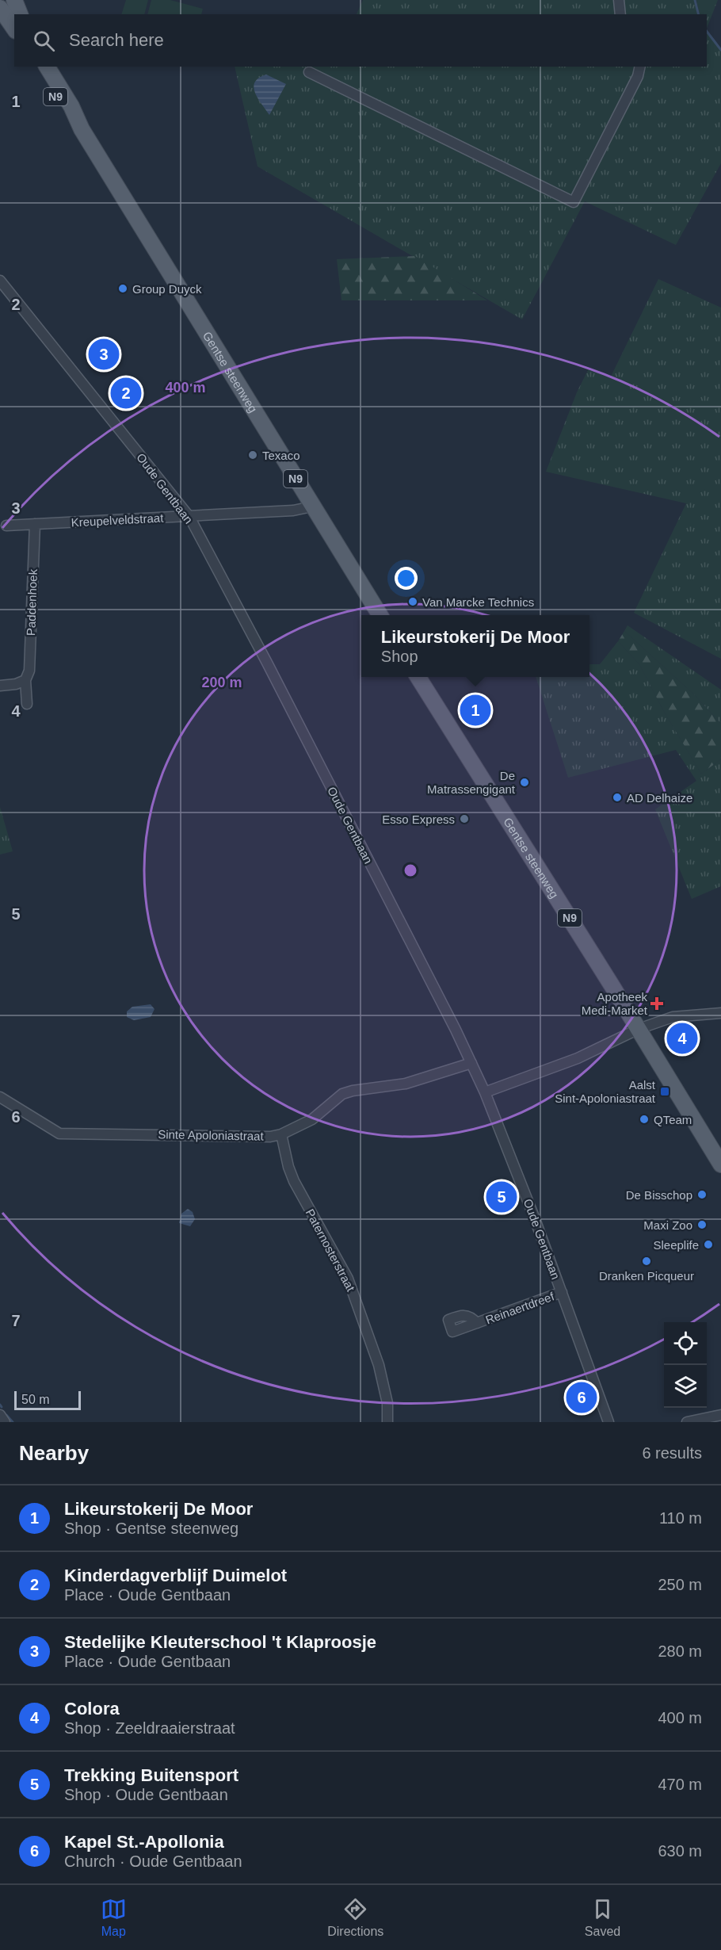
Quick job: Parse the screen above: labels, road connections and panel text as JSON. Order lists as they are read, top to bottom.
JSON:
{
  "streets": {
    "main road": ["N9", "Gentse steenweg"],
    "street": [
      "Oude Gentbaan",
      "Kreupelveldstraat",
      "Paddenhoek",
      "Sinte Apoloniastraat",
      "Paternosterstraat",
      "Reinaertdreef"
    ]
  },
  "crossings": [
    ["Gentse steenweg", "Kreupelveldstraat"],
    ["Oude Gentbaan", "Kreupelveldstraat"],
    ["Oude Gentbaan", "Sinte Apoloniastraat"],
    ["Oude Gentbaan", "Reinaertdreef"],
    ["Kreupelveldstraat", "Paddenhoek"],
    ["Sinte Apoloniastraat", "Paternosterstraat"]
  ],
  "places": {
    "other": [
      "Group Duyck",
      "Texaco",
      "Van Marcke Technics",
      "De Matrassengigant",
      "AD Delhaize",
      "Esso Express",
      "QTeam",
      "De Bisschop",
      "Maxi Zoo",
      "Sleeplife",
      "Dranken Picqueur"
    ],
    "health": ["Apotheek Medi-Market"],
    "transit": ["Aalst Sint-Apoloniastraat"]
  },
  "scale_bar": "50 m",
  "page": {
    "search": "Search here",
    "pins": [
      "3",
      "2",
      "1",
      "4",
      "5",
      "6"
    ],
    "popup": ["Likeurstokerij De Moor", "Shop"],
    "scale": "50 m",
    "heading": ["Nearby", "6 results"],
    "list": [
      {
        "mark": "1",
        "name": "Likeurstokerij De Moor",
        "note": "Shop · Gentse steenweg",
        "value": "110 m"
      },
      {
        "mark": "2",
        "name": "Kinderdagverblijf Duimelot",
        "note": "Place · Oude Gentbaan",
        "value": "250 m"
      },
      {
        "mark": "3",
        "name": "Stedelijke Kleuterschool 't Klaproosje",
        "note": "Place · Oude Gentbaan",
        "value": "280 m"
      },
      {
        "mark": "4",
        "name": "Colora",
        "note": "Shop · Zeeldraaierstraat",
        "value": "400 m"
      },
      {
        "mark": "5",
        "name": "Trekking Buitensport",
        "note": "Shop · Oude Gentbaan",
        "value": "470 m"
      },
      {
        "mark": "6",
        "name": "Kapel St.-Apollonia",
        "note": "Church · Oude Gentbaan",
        "value": "630 m"
      }
    ],
    "nav": ["Map", "Directions", "Saved"]
  },
  "grid": {
    "rows": [
      "1",
      "2",
      "3",
      "4",
      "5",
      "6",
      "7"
    ]
  },
  "rings": ["400 m", "200 m"]
}
